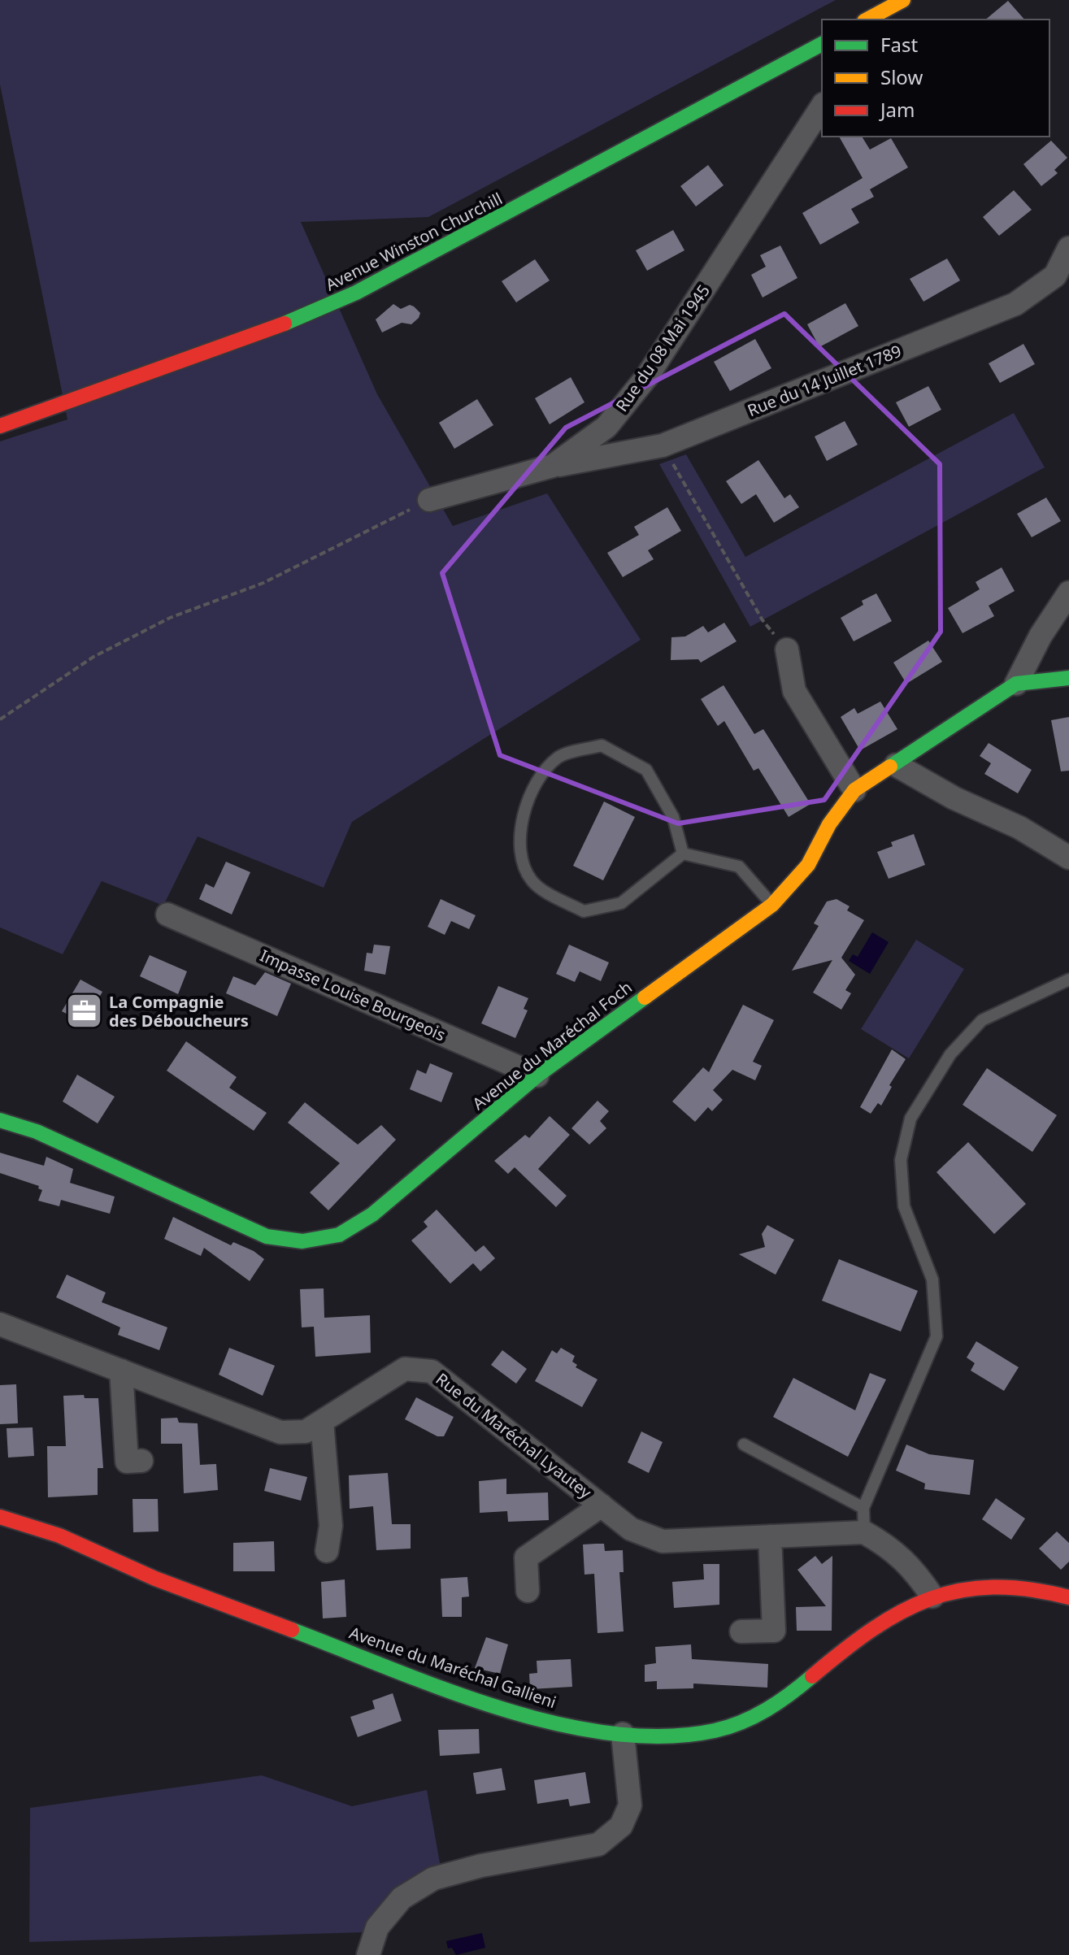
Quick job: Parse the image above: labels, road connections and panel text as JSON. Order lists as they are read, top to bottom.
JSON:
{
  "streets": {
    "street": [
      "Avenue Winston Churchill",
      "Rue du 08 Mai 1945",
      "Rue du 14 Juillet 1789",
      "Impasse Louise Bourgeois",
      "Avenue du Maréchal Foch",
      "Rue du Maréchal Lyautey",
      "Avenue du Maréchal Gallieni"
    ]
  },
  "crossings": [
    ["Rue du 08 Mai 1945", "Rue du 14 Juillet 1789"],
    ["Impasse Louise Bourgeois", "Avenue du Maréchal Foch"]
  ],
  "places": {
    "office": ["La Compagnie des Déboucheurs"]
  },
  "legend": ["Fast", "Slow", "Jam"]
}
